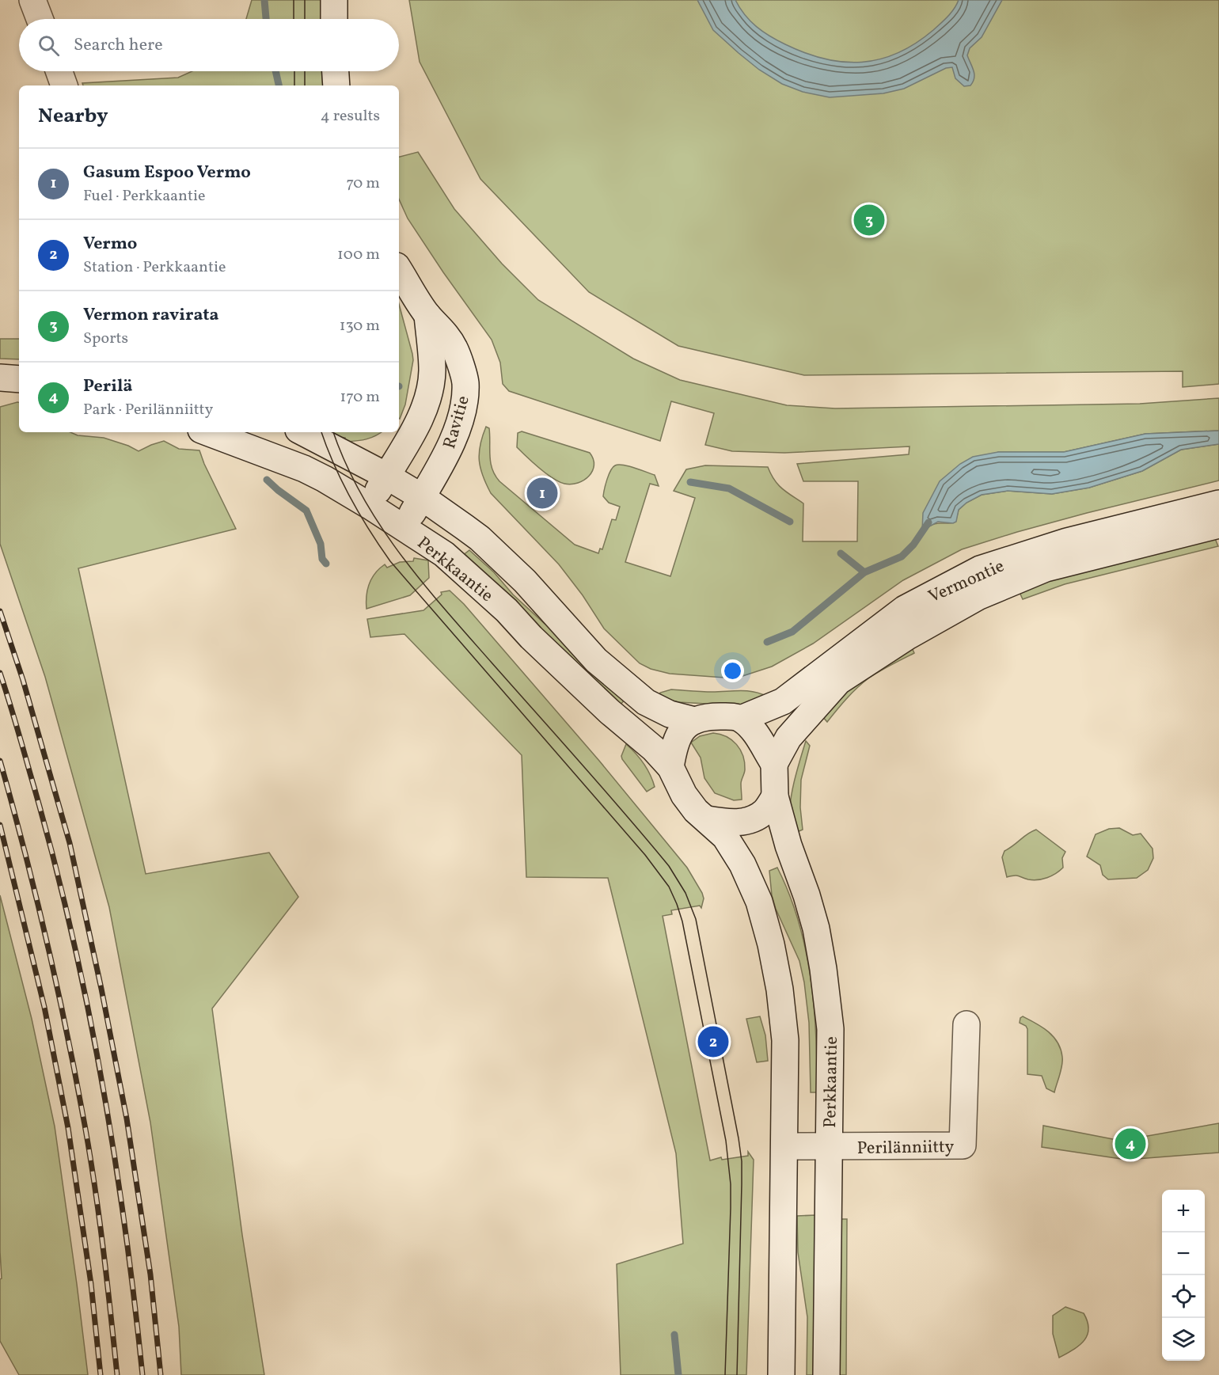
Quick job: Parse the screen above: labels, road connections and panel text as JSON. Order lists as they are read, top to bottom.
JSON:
{
  "streets": {
    "main road": [
      "Ravitie",
      "Perkkaantie",
      "Vermontie",
      "Perilänniitty"
    ]
  },
  "crossings": [
    ["Ravitie", "Perkkaantie"],
    ["Perkkaantie", "Vermontie"],
    ["Perkkaantie", "Perilänniitty"]
  ],
  "page": {
    "search": "Search here",
    "heading": ["Nearby", "4 results"],
    "list": [
      {
        "mark": "1",
        "name": "Gasum Espoo Vermo",
        "note": "Fuel · Perkkaantie",
        "value": "70 m"
      },
      {
        "mark": "2",
        "name": "Vermo",
        "note": "Station · Perkkaantie",
        "value": "100 m"
      },
      {
        "mark": "3",
        "name": "Vermon ravirata",
        "note": "Sports",
        "value": "130 m"
      },
      {
        "mark": "4",
        "name": "Perilä",
        "note": "Park · Perilänniitty",
        "value": "170 m"
      }
    ],
    "pins": [
      "3",
      "1",
      "2",
      "4"
    ],
    "map_buttons": ["+", "−"]
  }
}
